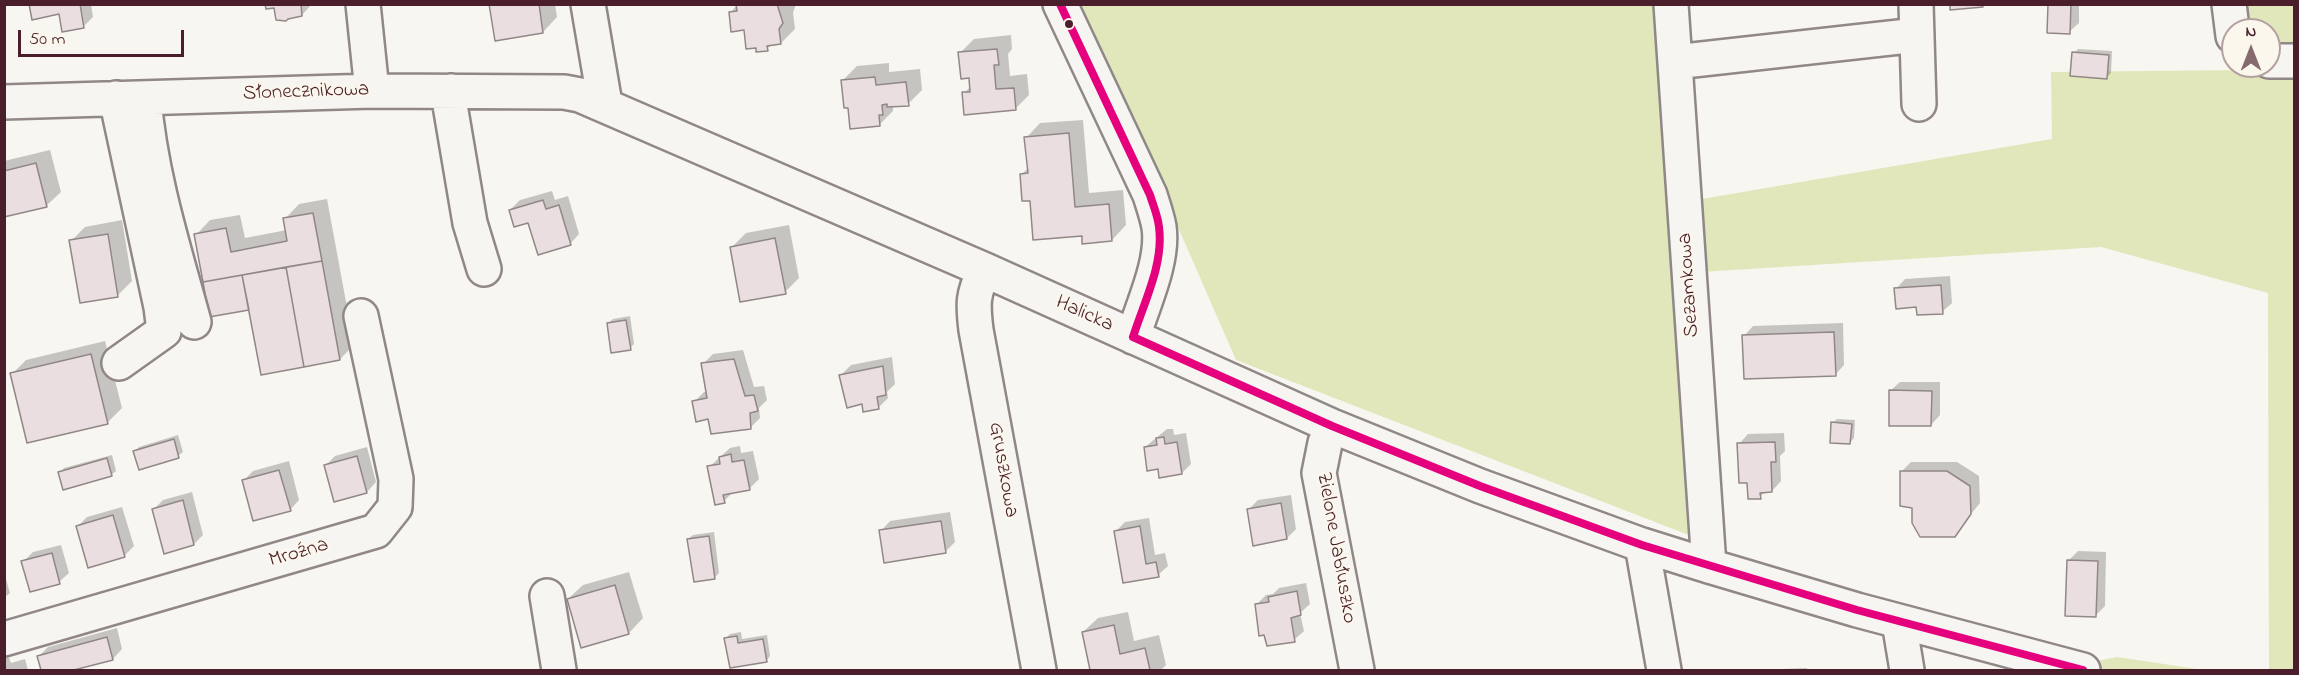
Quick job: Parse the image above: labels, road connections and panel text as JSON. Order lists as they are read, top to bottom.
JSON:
{
  "streets": {
    "street": [
      "Słonecznikowa",
      "Sezamkowa",
      "Halicka",
      "Gruszkowa",
      "Zielone Jabłuszko",
      "Mroźna"
    ]
  },
  "crossings": [
    ["Słonecznikowa", "Halicka"],
    ["Sezamkowa", "Halicka"],
    ["Halicka", "Gruszkowa"],
    ["Halicka", "Zielone Jabłuszko"]
  ],
  "scale_bar": "50 m",
  "north": "top"
}
